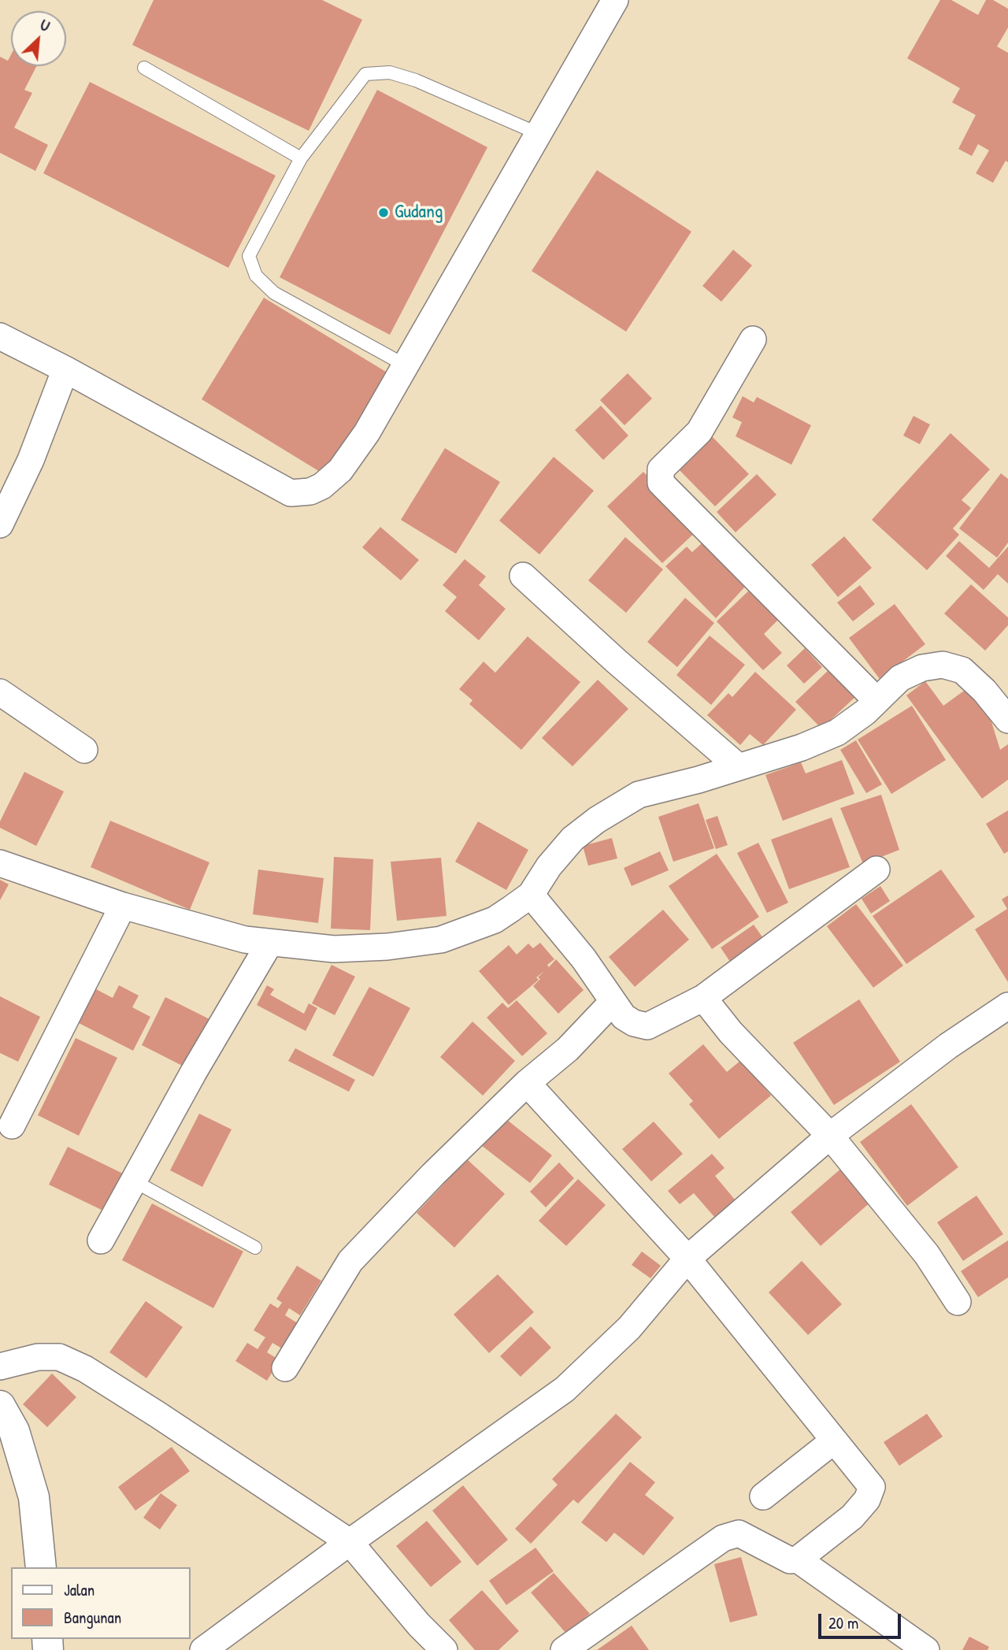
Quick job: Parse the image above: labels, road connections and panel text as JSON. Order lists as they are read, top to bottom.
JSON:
{
  "places": ["Gudang"],
  "legend": ["Jalan", "Bangunan"],
  "scale_bar": "20 m",
  "north": "top right"
}
